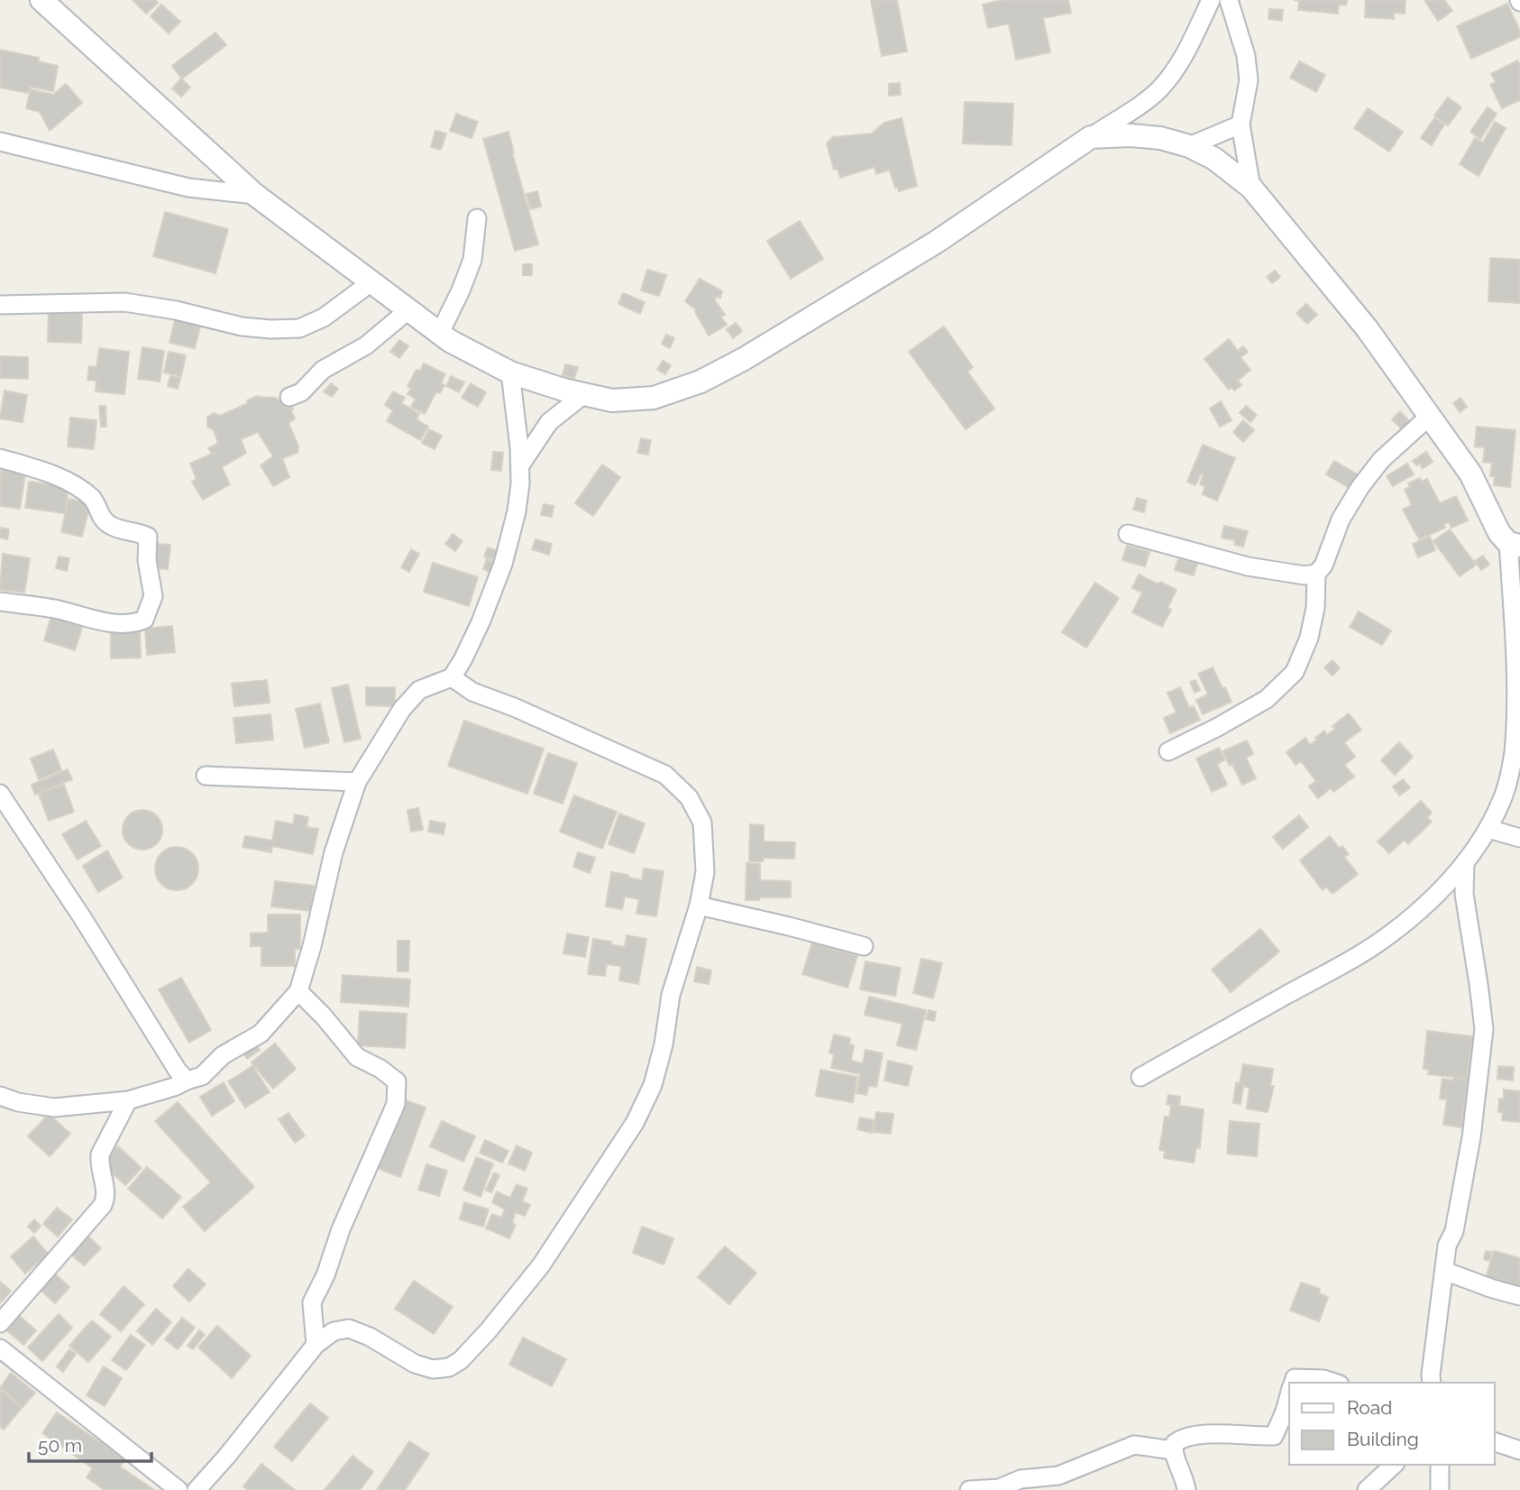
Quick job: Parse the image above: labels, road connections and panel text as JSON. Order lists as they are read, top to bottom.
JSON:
{
  "legend": ["Road", "Building"],
  "scale_bar": "50 m"
}
